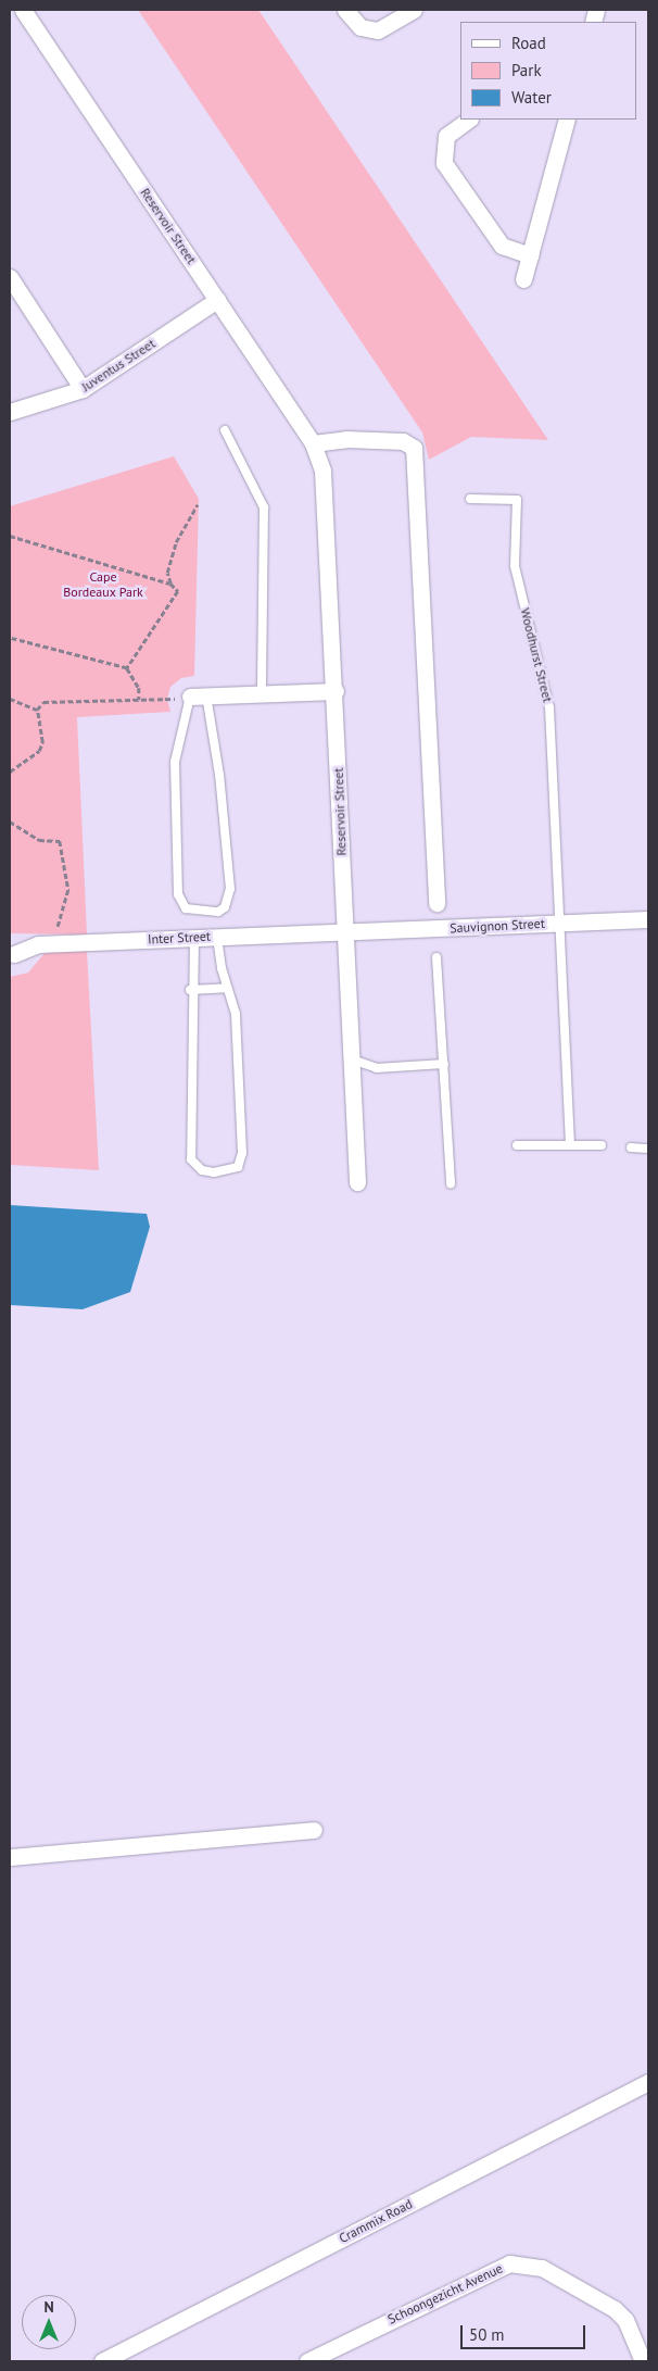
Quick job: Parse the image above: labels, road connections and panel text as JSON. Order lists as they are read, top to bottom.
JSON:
{
  "streets": {
    "street": [
      "Reservoir Street",
      "Juventus Street",
      "Sauvignon Street",
      "Inter Street",
      "Crammix Road",
      "Schoongezicht Avenue"
    ],
    "lane": ["Woodhurst Street"]
  },
  "crossings": [
    ["Reservoir Street", "Juventus Street"],
    ["Reservoir Street", "Sauvignon Street"],
    ["Reservoir Street", "Inter Street"],
    ["Woodhurst Street", "Sauvignon Street"],
    ["Sauvignon Street", "Inter Street"]
  ],
  "parks": ["Cape Bordeaux Park"],
  "legend": ["Road", "Park", "Water"],
  "scale_bar": "50 m",
  "north": "top"
}
